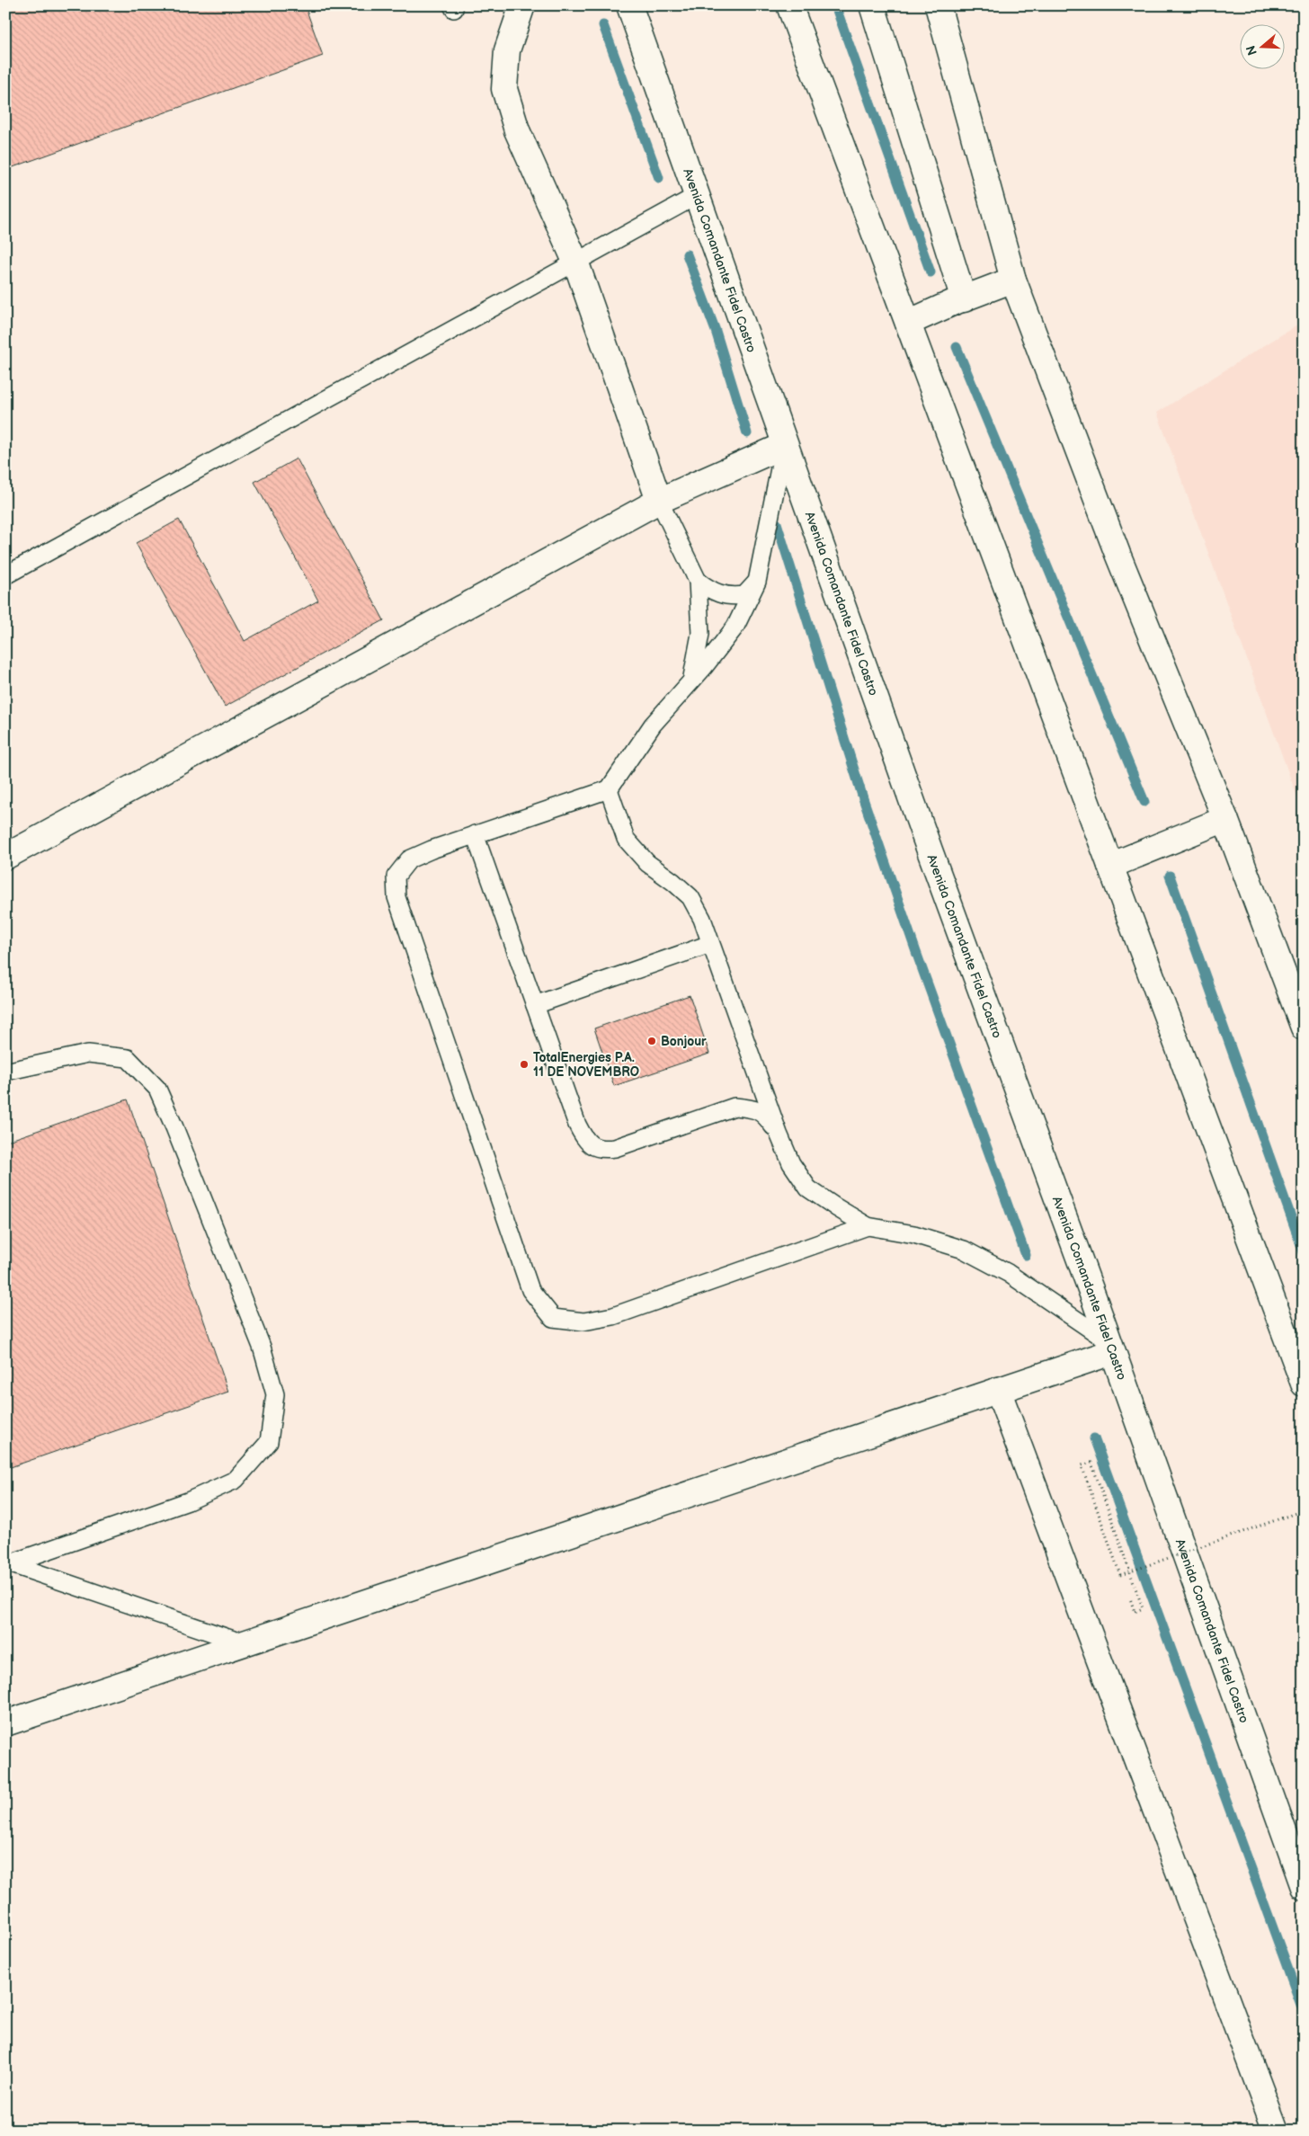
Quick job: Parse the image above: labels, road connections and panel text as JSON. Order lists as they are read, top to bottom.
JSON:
{
  "streets": {
    "main road": ["Avenida Comandante Fidel Castro"]
  },
  "places": ["Bonjour", "TotalEnergies P.A. 11 DE NOVEMBRO"],
  "north": "left"
}
